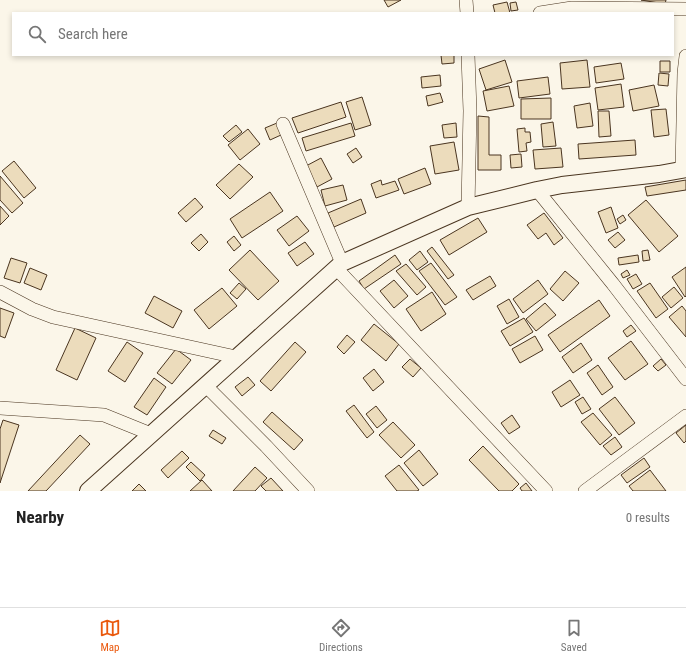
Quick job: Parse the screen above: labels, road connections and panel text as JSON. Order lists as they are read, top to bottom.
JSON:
{
  "page": {
    "search": "Search here",
    "heading": ["Nearby", "0 results"],
    "nav": ["Map", "Directions", "Saved"]
  }
}
